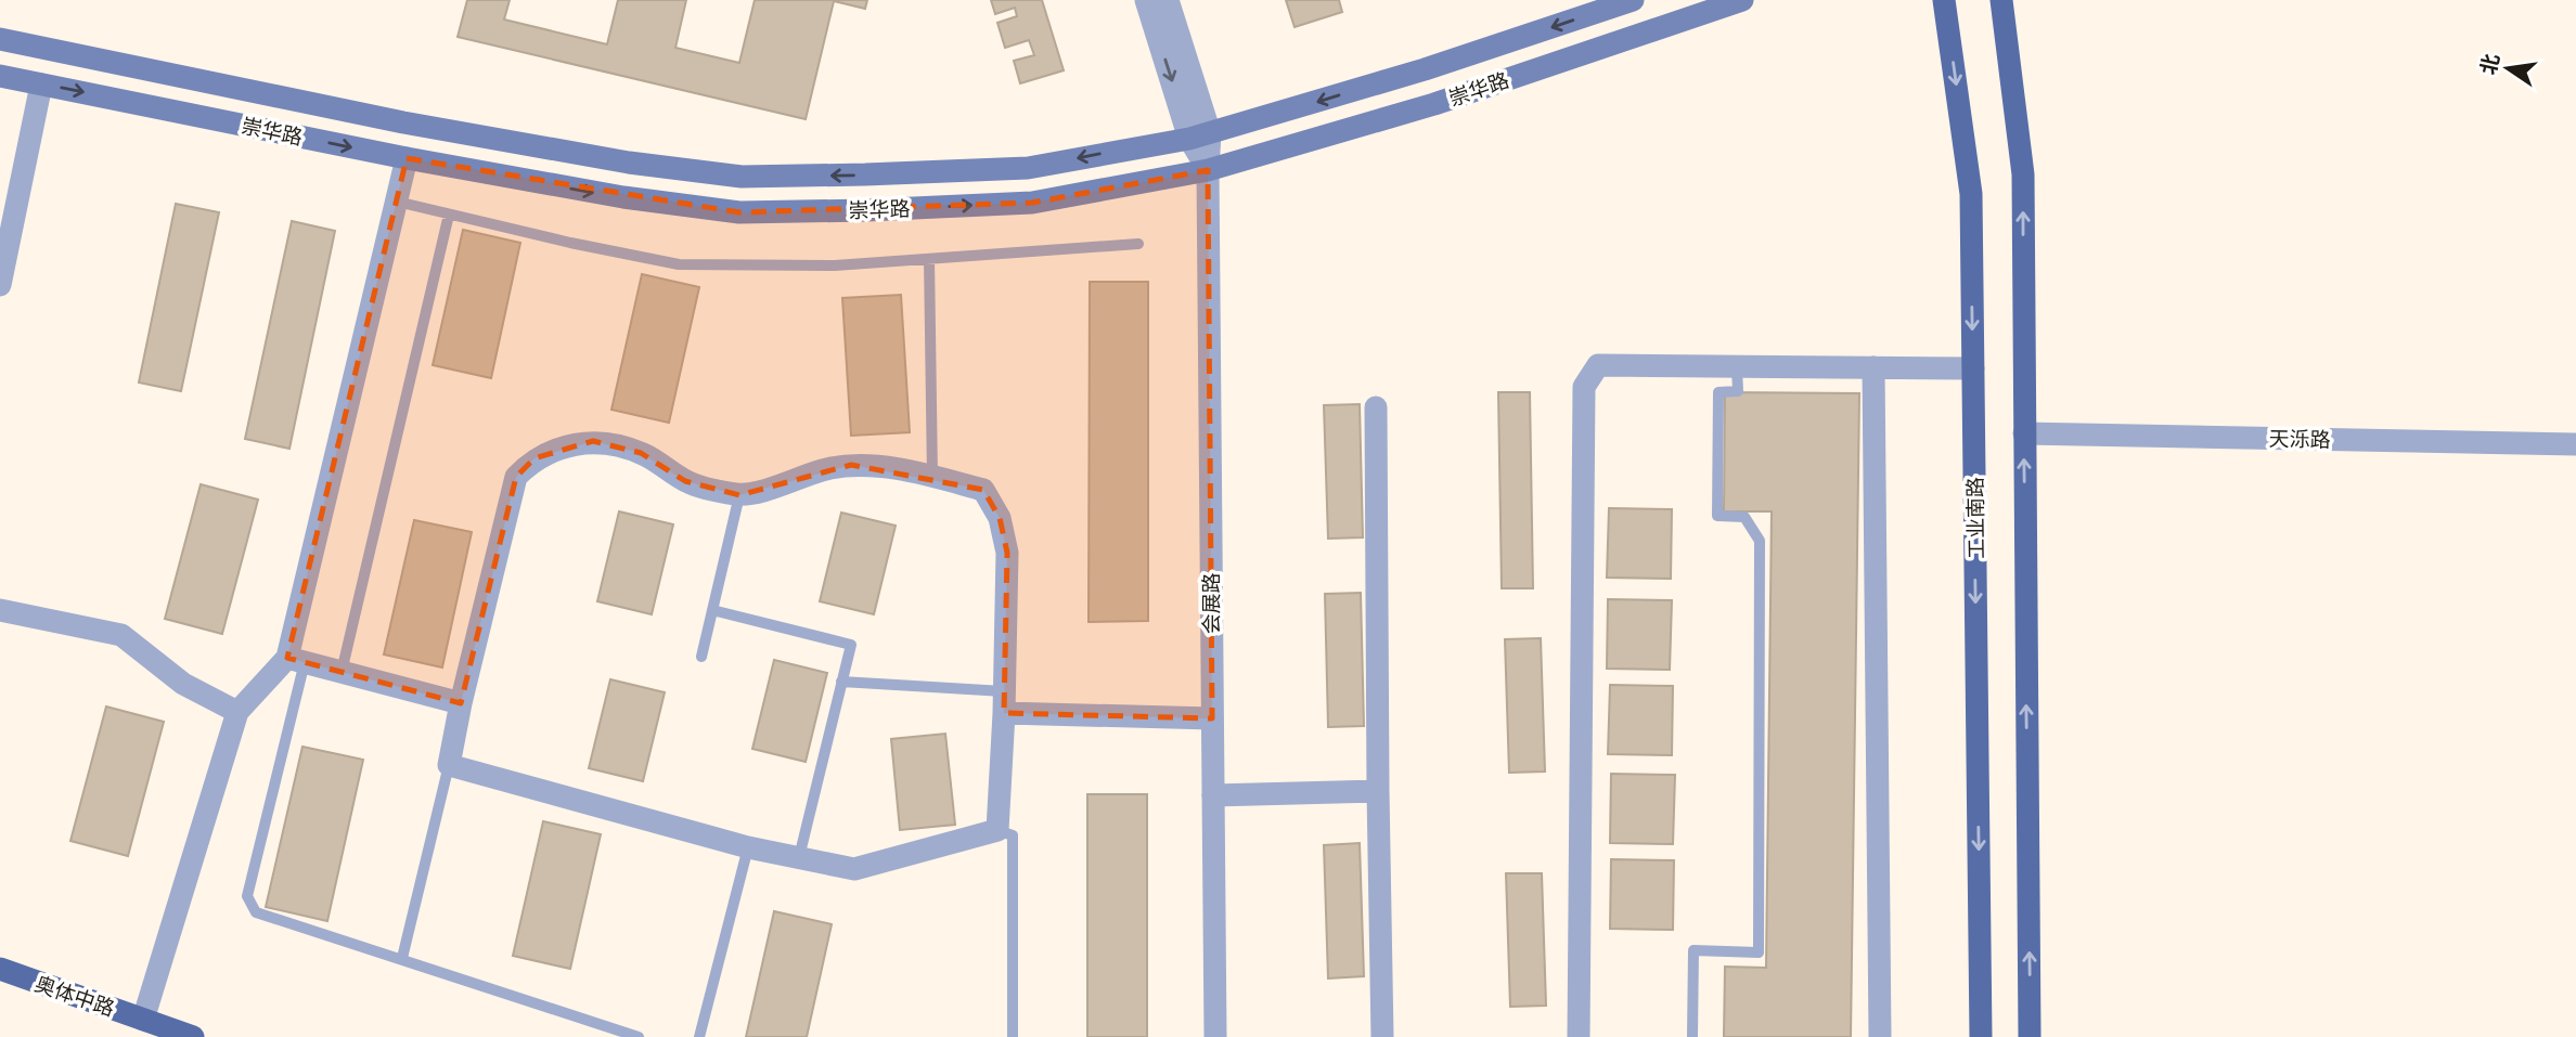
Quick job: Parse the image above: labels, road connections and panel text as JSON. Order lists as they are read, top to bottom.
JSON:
{
  "streets": {
    "main road": ["崇华路", "工业南路", "奥体中路"],
    "street": ["天泺路", "会展路"]
  },
  "crossings": [
    ["崇华路", "会展路"]
  ],
  "north": "left"
}
